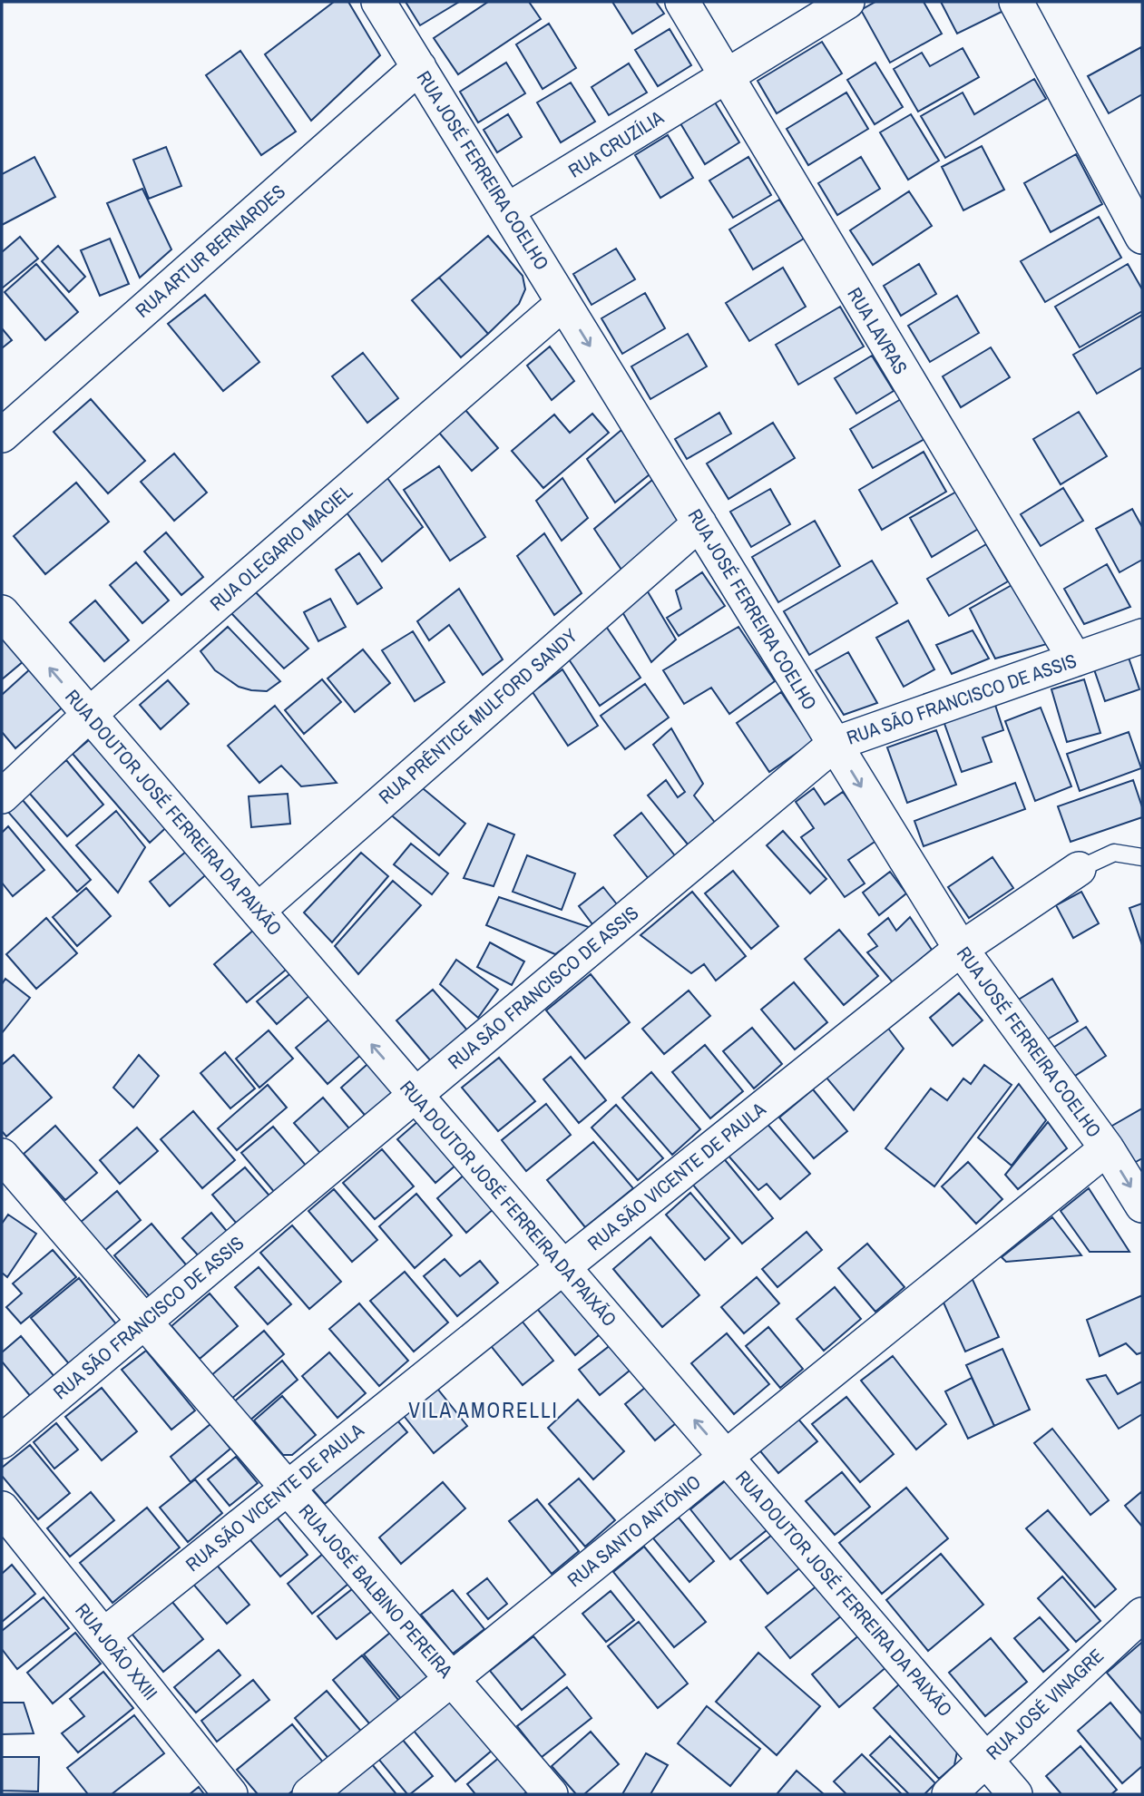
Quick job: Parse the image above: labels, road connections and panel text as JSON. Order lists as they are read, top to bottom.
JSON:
{
  "streets": {
    "street": [
      "RUA CRUZÍLIA",
      "RUA JOSÉ FERREIRA COELHO",
      "RUA ARTUR BERNARDES",
      "RUA LAVRAS",
      "RUA OLEGARIO MACIEL",
      "RUA SÃO FRANCISCO DE ASSIS",
      "RUA PRÊNTICE MULFORD SANDY",
      "RUA DOUTOR JOSÉ FERREIRA DA PAIXÃO",
      "RUA SÃO VICENTE DE PAULA",
      "RUA SANTO ANTÔNIO",
      "RUA JOSÉ BALBINO PEREIRA",
      "RUA JOÃO XXIII",
      "RUA JOSÉ VINAGRE"
    ]
  },
  "crossings": [
    ["RUA CRUZÍLIA", "RUA JOSÉ FERREIRA COELHO"],
    ["RUA CRUZÍLIA", "RUA LAVRAS"],
    ["RUA JOSÉ FERREIRA COELHO", "RUA ARTUR BERNARDES"],
    ["RUA JOSÉ FERREIRA COELHO", "RUA OLEGARIO MACIEL"],
    ["RUA JOSÉ FERREIRA COELHO", "RUA SÃO FRANCISCO DE ASSIS"],
    ["RUA JOSÉ FERREIRA COELHO", "RUA PRÊNTICE MULFORD SANDY"],
    ["RUA JOSÉ FERREIRA COELHO", "RUA SÃO VICENTE DE PAULA"],
    ["RUA JOSÉ FERREIRA COELHO", "RUA SANTO ANTÔNIO"],
    ["RUA LAVRAS", "RUA SÃO FRANCISCO DE ASSIS"],
    ["RUA OLEGARIO MACIEL", "RUA DOUTOR JOSÉ FERREIRA DA PAIXÃO"],
    ["RUA SÃO FRANCISCO DE ASSIS", "RUA DOUTOR JOSÉ FERREIRA DA PAIXÃO"],
    ["RUA SÃO FRANCISCO DE ASSIS", "RUA JOSÉ BALBINO PEREIRA"],
    ["RUA PRÊNTICE MULFORD SANDY", "RUA DOUTOR JOSÉ FERREIRA DA PAIXÃO"],
    ["RUA DOUTOR JOSÉ FERREIRA DA PAIXÃO", "RUA SÃO VICENTE DE PAULA"],
    ["RUA DOUTOR JOSÉ FERREIRA DA PAIXÃO", "RUA SANTO ANTÔNIO"],
    ["RUA DOUTOR JOSÉ FERREIRA DA PAIXÃO", "RUA JOSÉ VINAGRE"],
    ["RUA SÃO VICENTE DE PAULA", "RUA JOSÉ BALBINO PEREIRA"],
    ["RUA SÃO VICENTE DE PAULA", "RUA JOÃO XXIII"],
    ["RUA SANTO ANTÔNIO", "RUA JOSÉ BALBINO PEREIRA"]
  ],
  "one_way": ["RUA JOSÉ FERREIRA COELHO", "RUA DOUTOR JOSÉ FERREIRA DA PAIXÃO"],
  "districts": ["VILA AMORELLI"]
}
